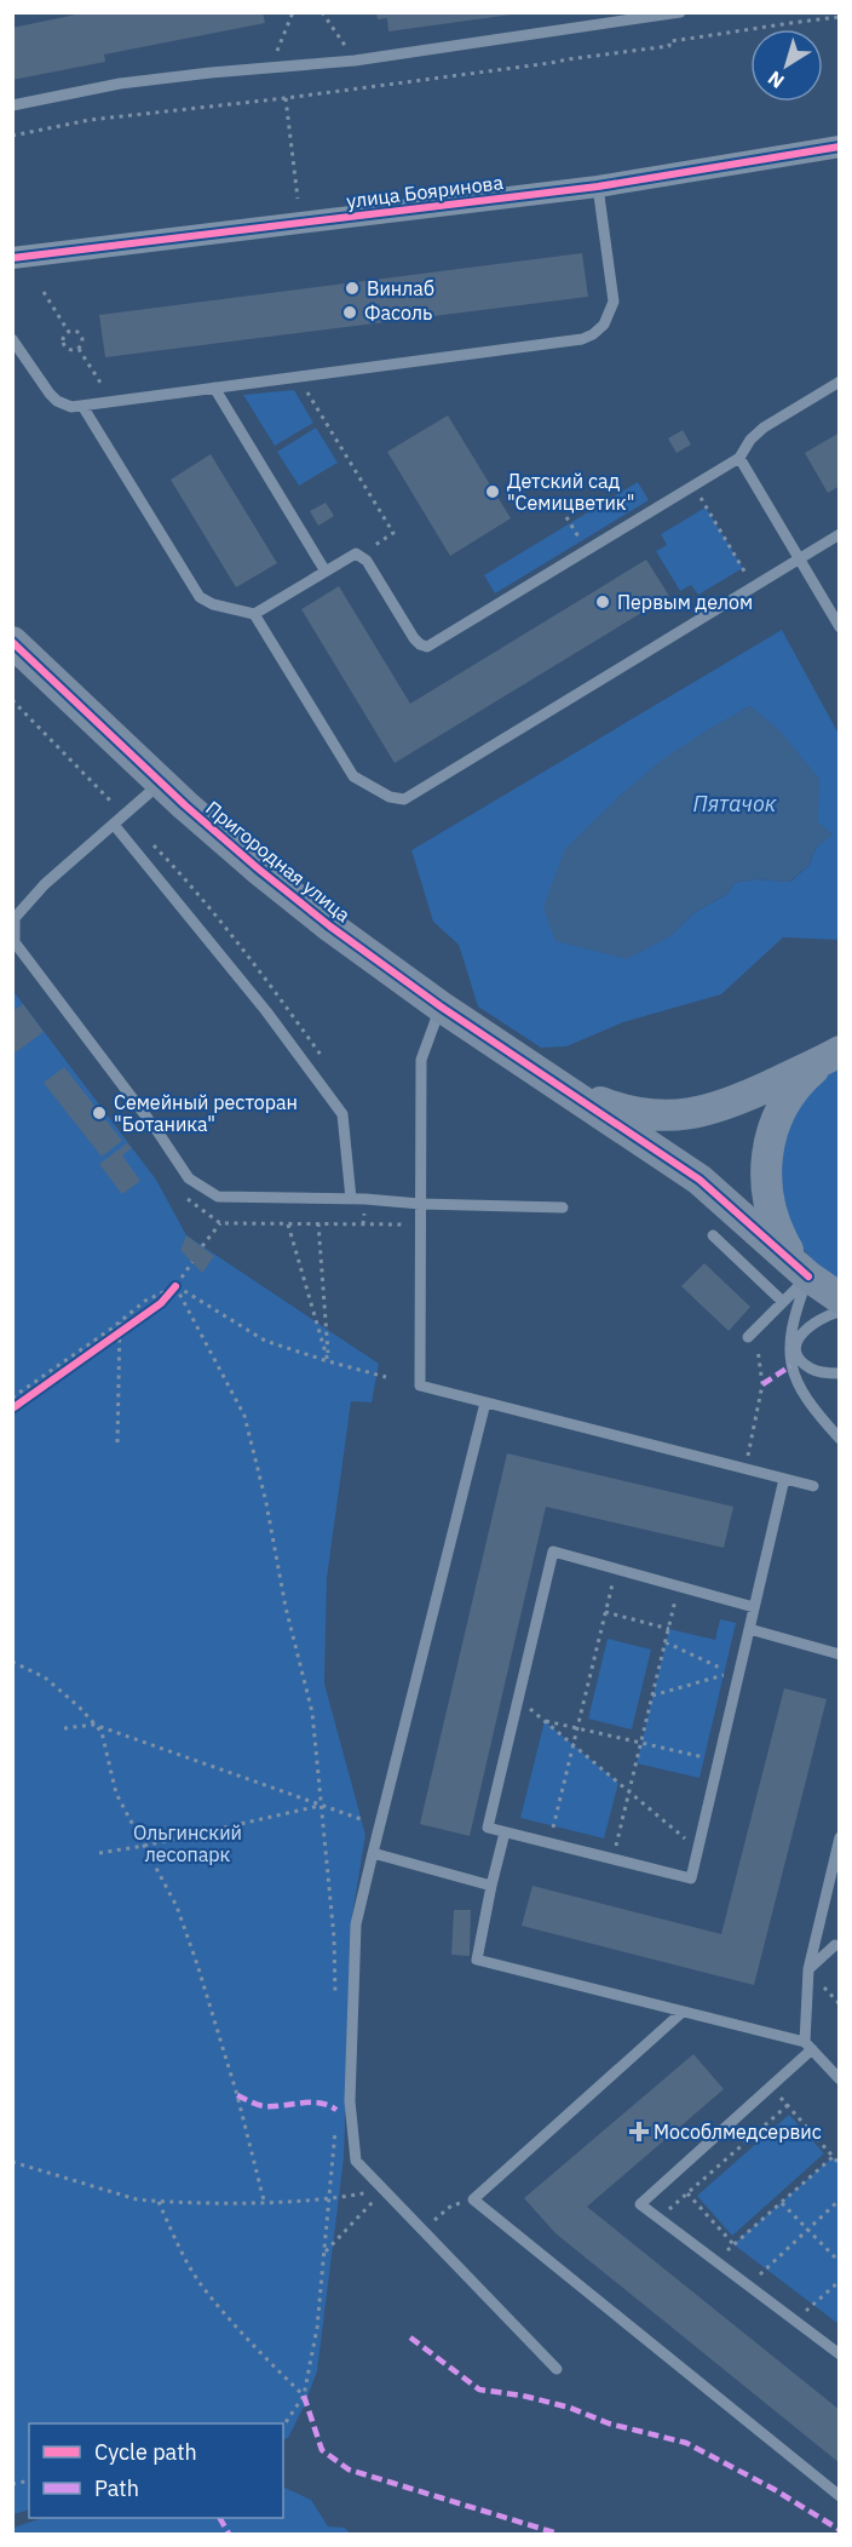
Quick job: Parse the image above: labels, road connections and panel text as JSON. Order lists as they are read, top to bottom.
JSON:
{
  "streets": {
    "street": ["улица Бояринова", "Пригородная улица"]
  },
  "water": ["Пятачок"],
  "parks": ["Ольгинский лесопарк"],
  "places": {
    "other": [
      "Винлаб",
      "Фасоль",
      "Детский сад \"Семицветик\"",
      "Первым делом",
      "Семейный ресторан \"Ботаника\""
    ],
    "health": ["Мособлмедсервис"]
  },
  "legend": ["Cycle path", "Path"],
  "north": "bottom left"
}
